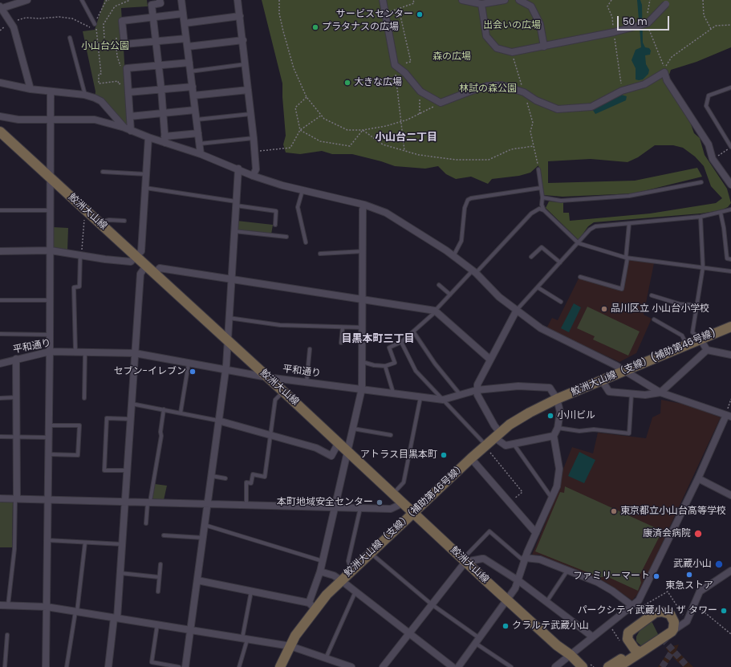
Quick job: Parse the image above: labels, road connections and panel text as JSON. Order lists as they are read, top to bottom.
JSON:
{
  "streets": {
    "main road": ["鮫洲大山線", "鮫洲大山線（支線）(補助第46号線)", "鮫洲大山線（支線）（補助第46号線）"],
    "street": ["平和通り"]
  },
  "crossings": [
    ["鮫洲大山線", "平和通り"],
    ["鮫洲大山線", "鮫洲大山線（支線）（補助第46号線）"],
    ["平和通り", "鮫洲大山線（支線）(補助第46号線)"],
    ["平和通り", "鮫洲大山線（支線）（補助第46号線）"],
    ["鮫洲大山線（支線）(補助第46号線)", "鮫洲大山線（支線）（補助第46号線）"]
  ],
  "districts": ["小山台二丁目", "目黒本町三丁目"],
  "parks": [
    "出会いの広場",
    "小山台公園",
    "森の広場",
    "林試の森公園"
  ],
  "places": [
    "サービスセンター",
    "プラタナスの広場",
    "大きな広場",
    "品川区立 小山台小学校",
    "セブン-イレブン",
    "小川ビル",
    "アトラス目黒本町",
    "本町地域安全センター",
    "東京都立小山台高等学校",
    "康済会病院",
    "武蔵小山",
    "東急ストア",
    "ファミリーマート",
    "パークシティ武蔵小山 ザ タワー",
    "クラルテ武蔵小山"
  ],
  "scale_bar": "50 m"
}
